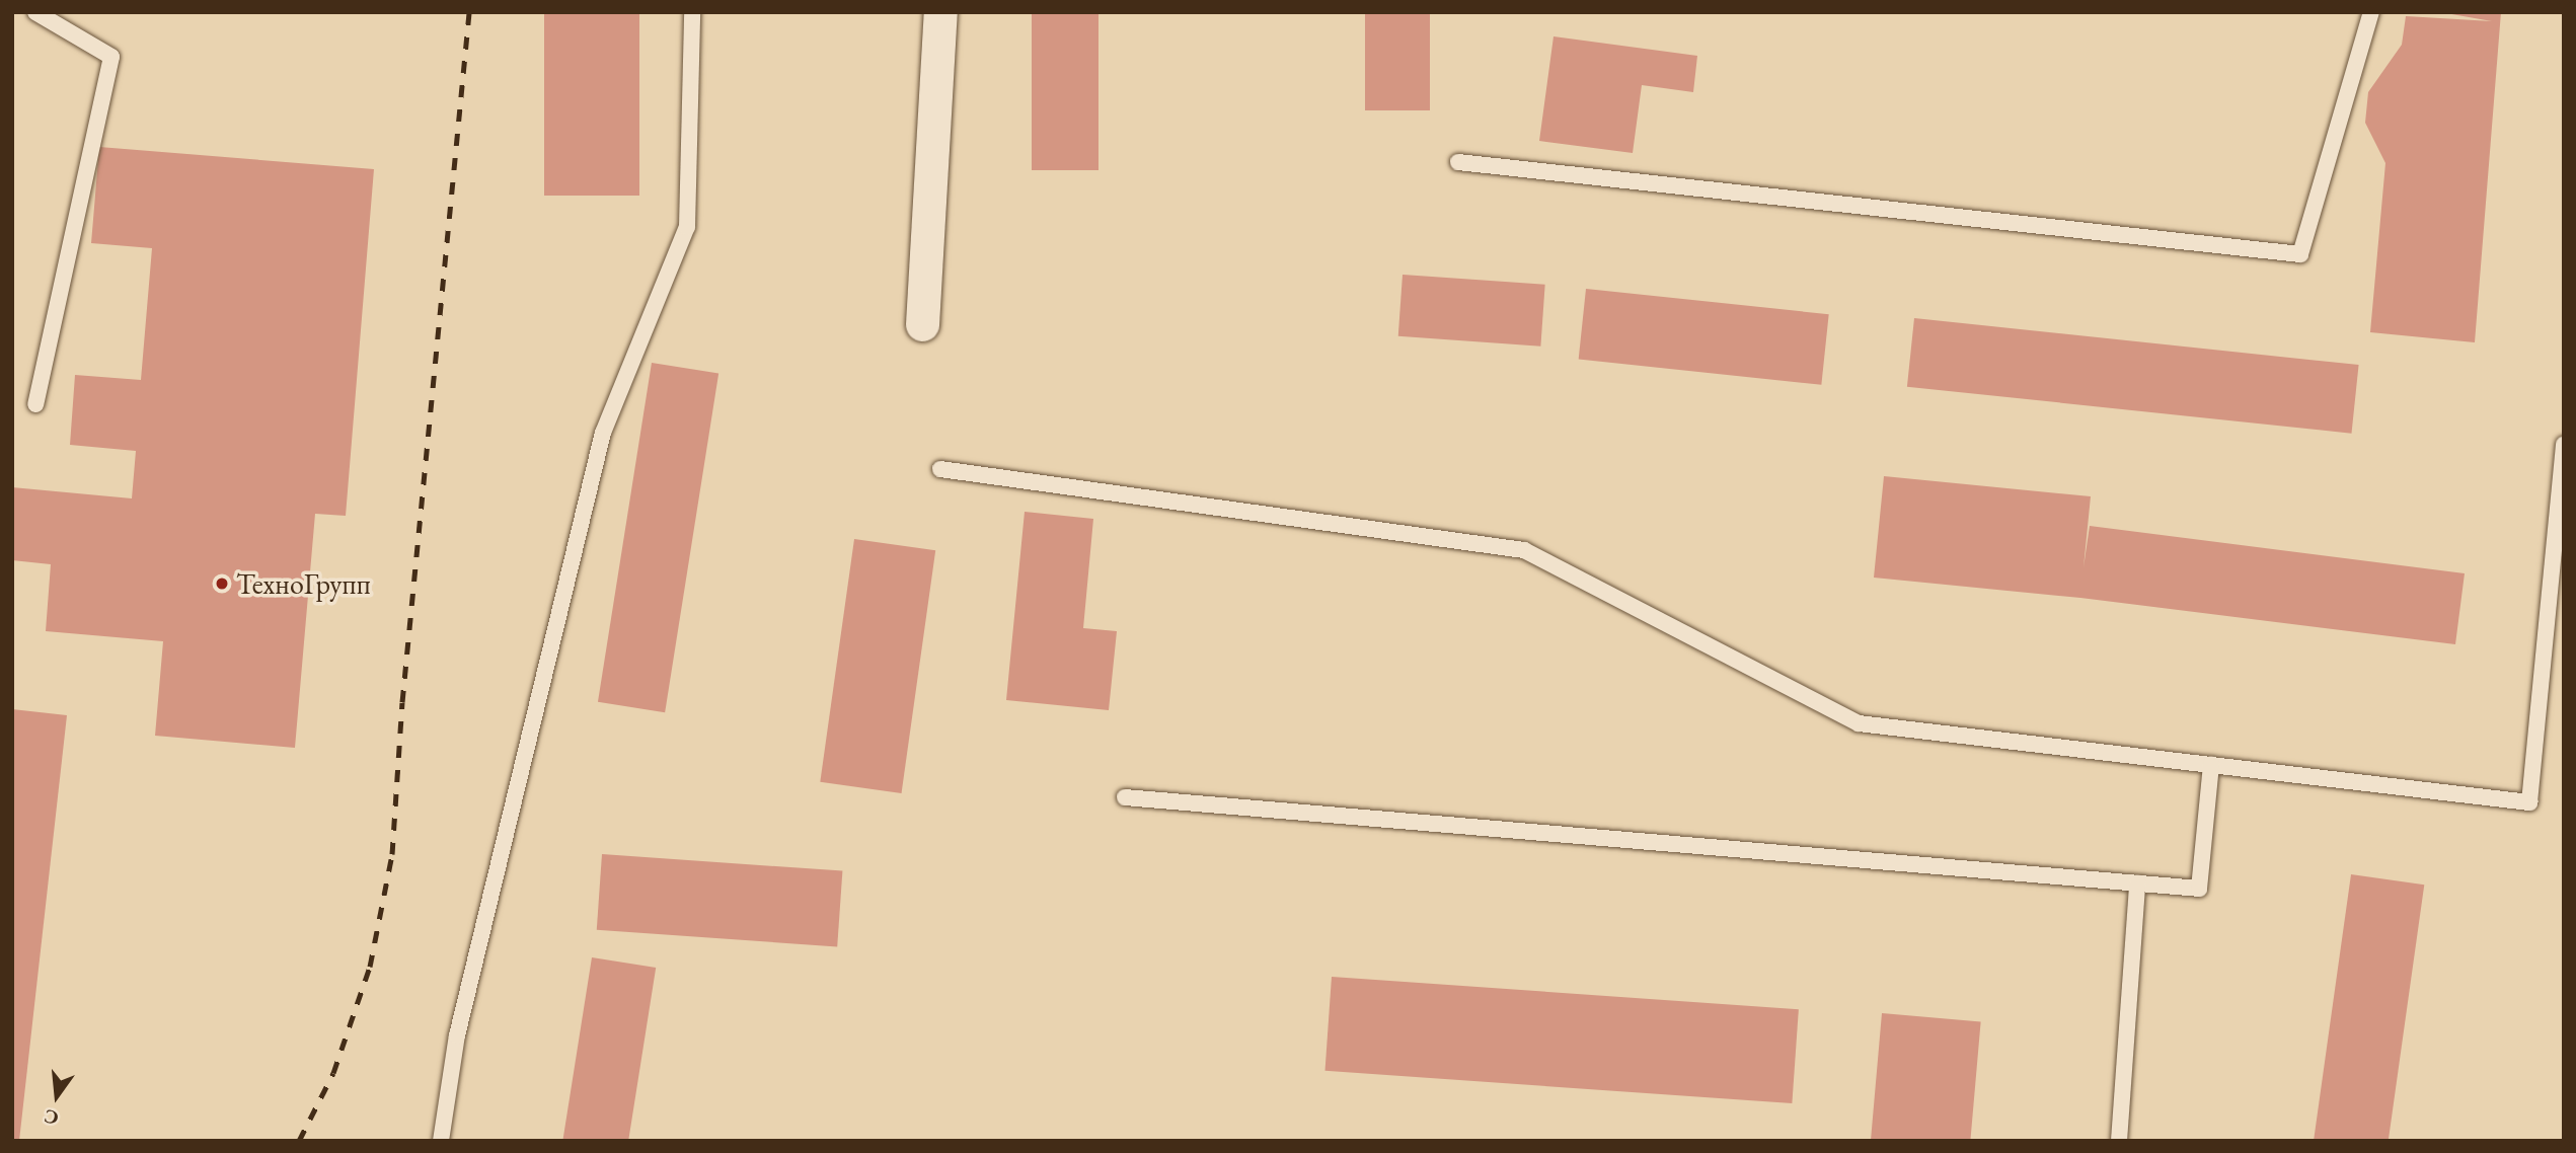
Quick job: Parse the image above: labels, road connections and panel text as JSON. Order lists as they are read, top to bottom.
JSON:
{
  "places": ["ТехноГрупп"],
  "north": "bottom"
}
